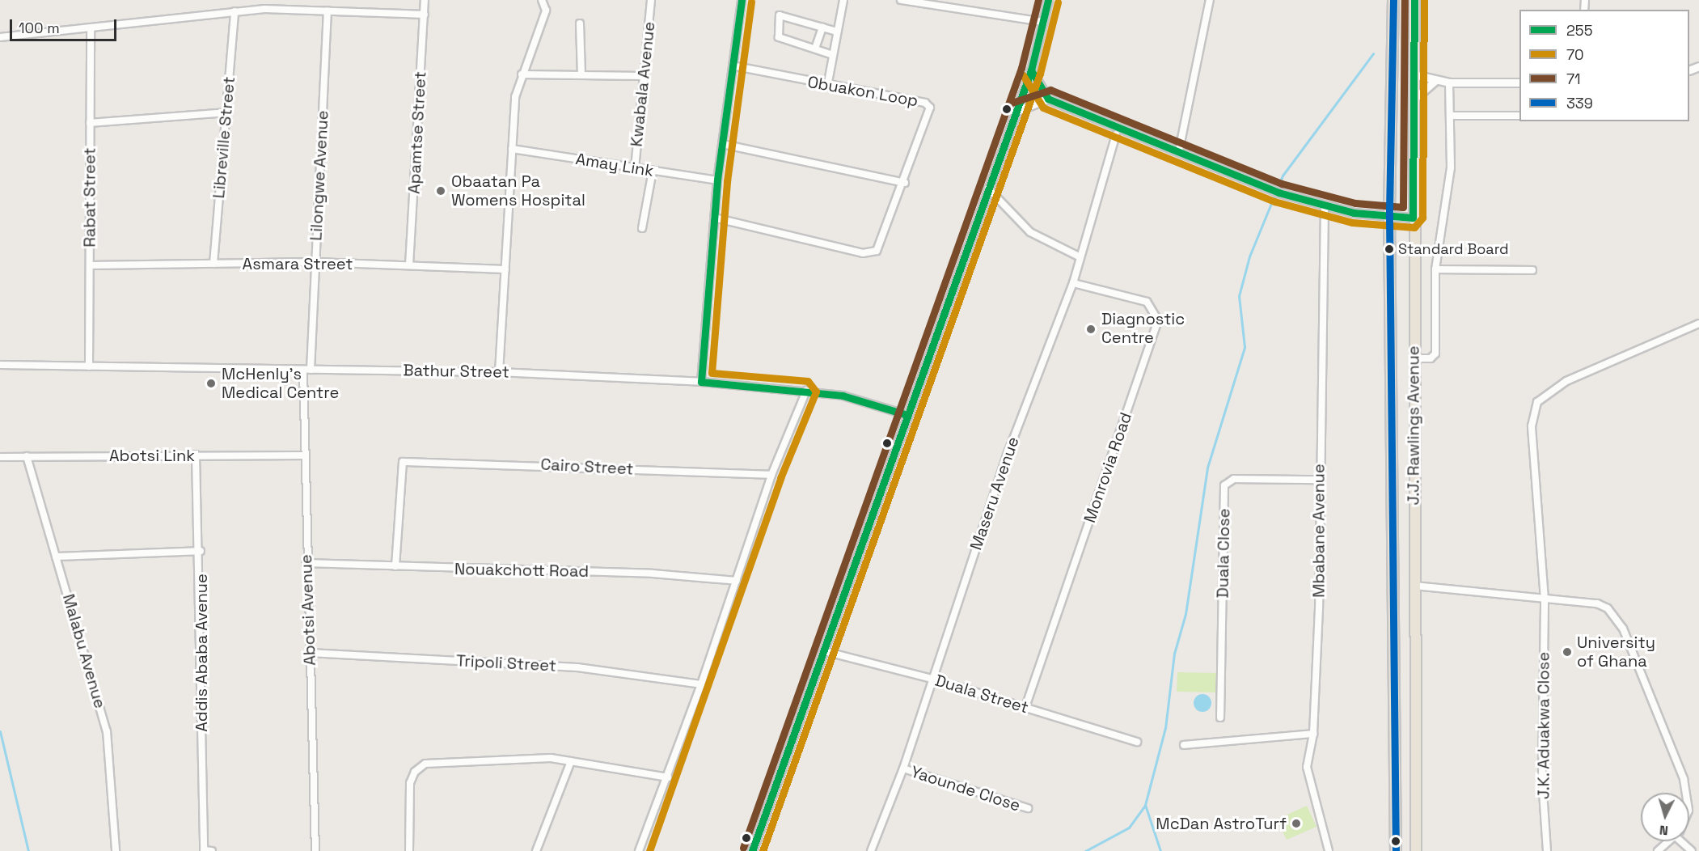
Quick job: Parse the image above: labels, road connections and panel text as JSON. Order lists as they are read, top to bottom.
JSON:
{
  "streets": {
    "highway": ["J.J. Rawlings Avenue"],
    "street": [
      "Kwabala Avenue",
      "Obuakon Loop",
      "Apamtse Street",
      "Libreville Street",
      "Amay Link",
      "Lilongwe Avenue",
      "Rabat Street",
      "Asmara Street",
      "Bathur Street",
      "Abotsi Link",
      "Cairo Street",
      "Monrovia Road",
      "Maseru Avenue",
      "Mbabane Avenue",
      "Duala Close",
      "Nouakchott Road",
      "Abotsi Avenue",
      "Malabu Avenue",
      "Addis Ababa Avenue",
      "Tripoli Street",
      "Duala Street",
      "J.K. Aduakwa Close",
      "Yaounde Close"
    ]
  },
  "crossings": [
    ["Kwabala Avenue", "Amay Link"],
    ["Apamtse Street", "Asmara Street"],
    ["Libreville Street", "Asmara Street"],
    ["Lilongwe Avenue", "Asmara Street"],
    ["Lilongwe Avenue", "Bathur Street"],
    ["Lilongwe Avenue", "Abotsi Avenue"],
    ["Rabat Street", "Asmara Street"],
    ["Rabat Street", "Bathur Street"],
    ["Bathur Street", "Abotsi Avenue"],
    ["Abotsi Link", "Abotsi Avenue"],
    ["Abotsi Link", "Malabu Avenue"],
    ["Abotsi Link", "Addis Ababa Avenue"],
    ["Cairo Street", "Nouakchott Road"],
    ["Monrovia Road", "Maseru Avenue"],
    ["Monrovia Road", "Duala Street"],
    ["Maseru Avenue", "Duala Street"],
    ["Maseru Avenue", "Yaounde Close"],
    ["Mbabane Avenue", "Duala Close"],
    ["Nouakchott Road", "Abotsi Avenue"],
    ["Abotsi Avenue", "Tripoli Street"]
  ],
  "places": [
    "Obaatan Pa Womens Hospital",
    "Standard Board",
    "Diagnostic Centre",
    "McHenly's Medical Centre",
    "University of Ghana",
    "McDan AstroTurf"
  ],
  "lines": [
    "transit line 255",
    "transit line 70",
    "transit line 71",
    "transit line 339"
  ],
  "legend": [
    "255",
    "70",
    "71",
    "339"
  ],
  "scale_bar": "100 m",
  "north": "bottom"
}
